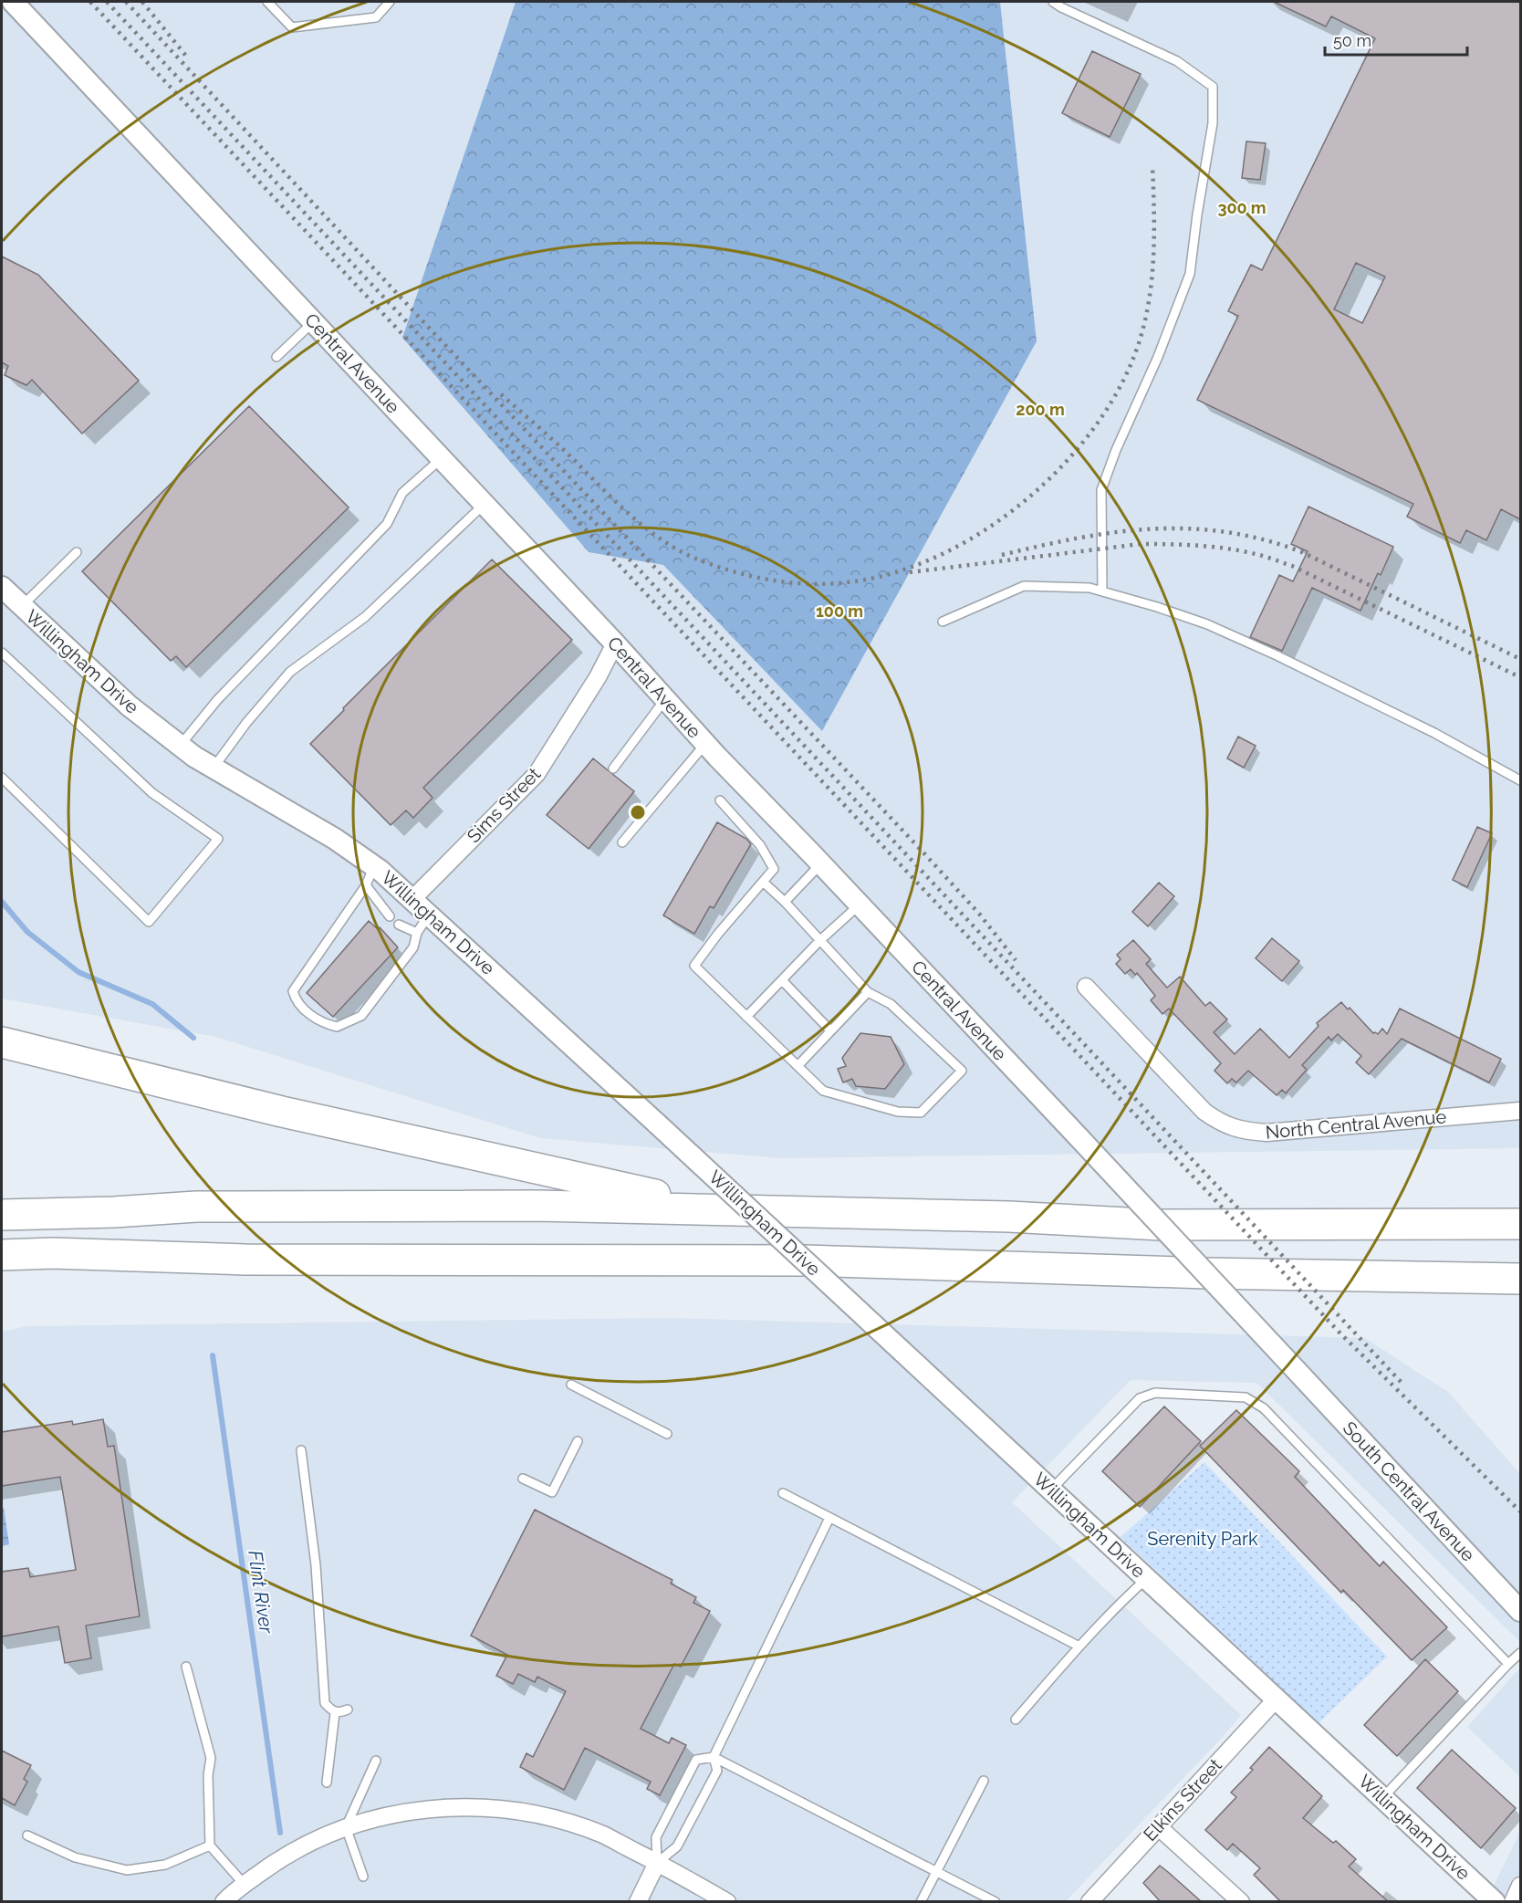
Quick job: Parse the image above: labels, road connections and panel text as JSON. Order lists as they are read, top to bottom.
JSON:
{
  "streets": {
    "street": [
      "Central Avenue",
      "Willingham Drive",
      "Sims Street",
      "North Central Avenue",
      "South Central Avenue",
      "Elkins Street"
    ]
  },
  "crossings": [
    ["Central Avenue", "Sims Street"],
    ["Central Avenue", "South Central Avenue"],
    ["Willingham Drive", "Sims Street"],
    ["Willingham Drive", "Elkins Street"]
  ],
  "water": ["Flint River"],
  "parks": ["Serenity Park"],
  "scale_bar": "50 m",
  "rings": ["300 m", "200 m", "100 m"]
}
